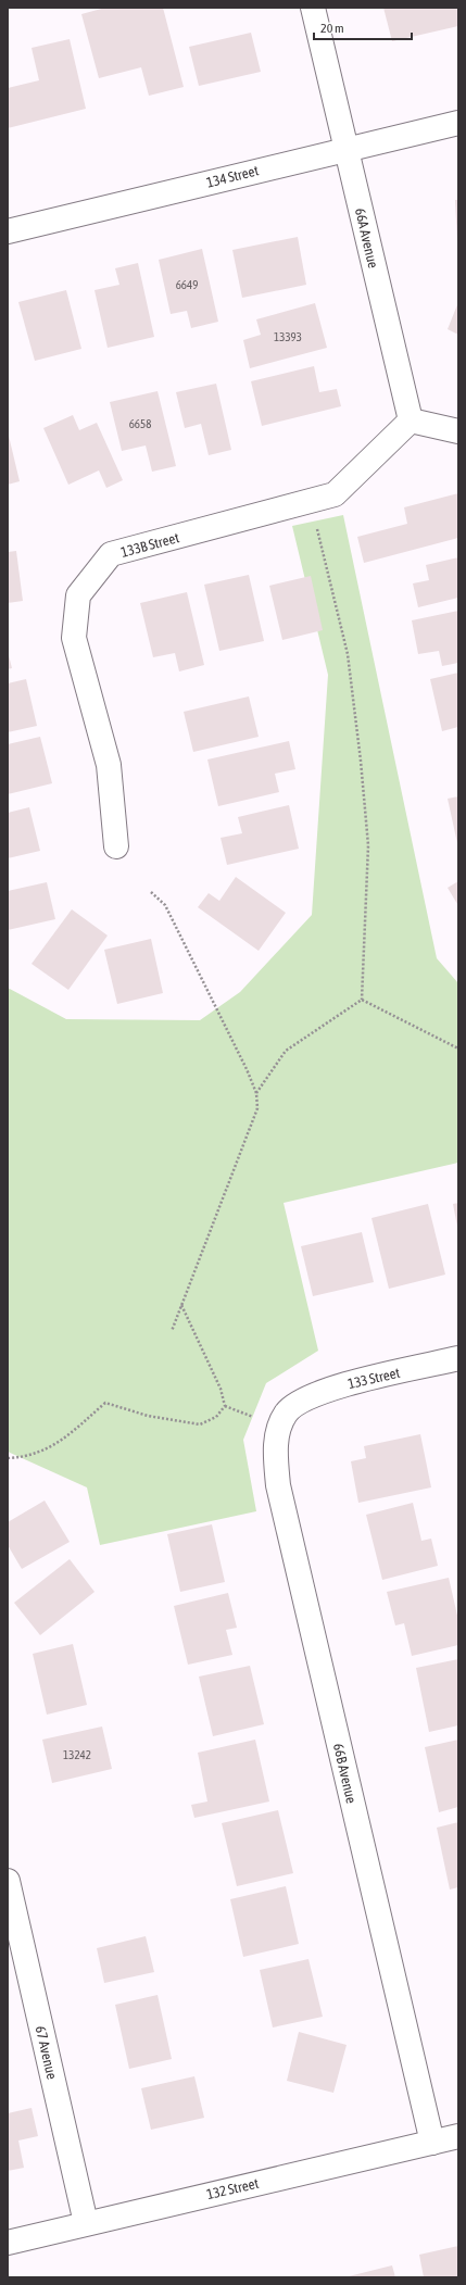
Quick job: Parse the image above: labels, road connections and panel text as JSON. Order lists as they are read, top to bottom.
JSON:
{
  "streets": {
    "street": [
      "134 Street",
      "66A Avenue",
      "133B Street",
      "133 Street",
      "66B Avenue",
      "67 Avenue",
      "132 Street"
    ]
  },
  "crossings": [
    ["134 Street", "66A Avenue"],
    ["66A Avenue", "133B Street"],
    ["133 Street", "66B Avenue"],
    ["66B Avenue", "132 Street"],
    ["67 Avenue", "132 Street"]
  ],
  "house_numbers": [
    "6649",
    "13393",
    "6658",
    "13242"
  ],
  "scale_bar": "20 m"
}
